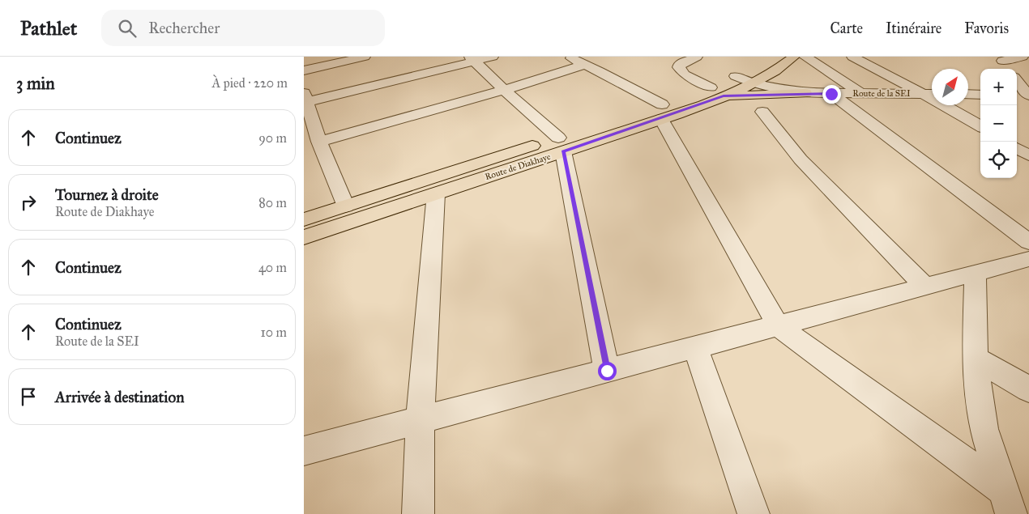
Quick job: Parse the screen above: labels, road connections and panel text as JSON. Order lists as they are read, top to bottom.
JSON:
{
  "streets": {
    "main road": ["Route de Diakhaye"],
    "street": ["Route de la SEI"]
  },
  "crossings": [
    ["Route de la SEI", "Route de Diakhaye"]
  ],
  "north": "top right",
  "page": {
    "header": "Pathlet",
    "search": "Rechercher",
    "nav": ["Carte", "Itinéraire", "Favoris"],
    "heading": ["3 min", "À pied · 220 m"],
    "map_buttons": ["+", "−"],
    "list": [
      ["Continuez", "90 m"],
      ["Tournez à droite", "Route de Diakhaye", "80 m"],
      ["Continuez", "40 m"],
      ["Continuez", "Route de la SEI", "10 m"],
      "Arrivée à destination"
    ]
  }
}
